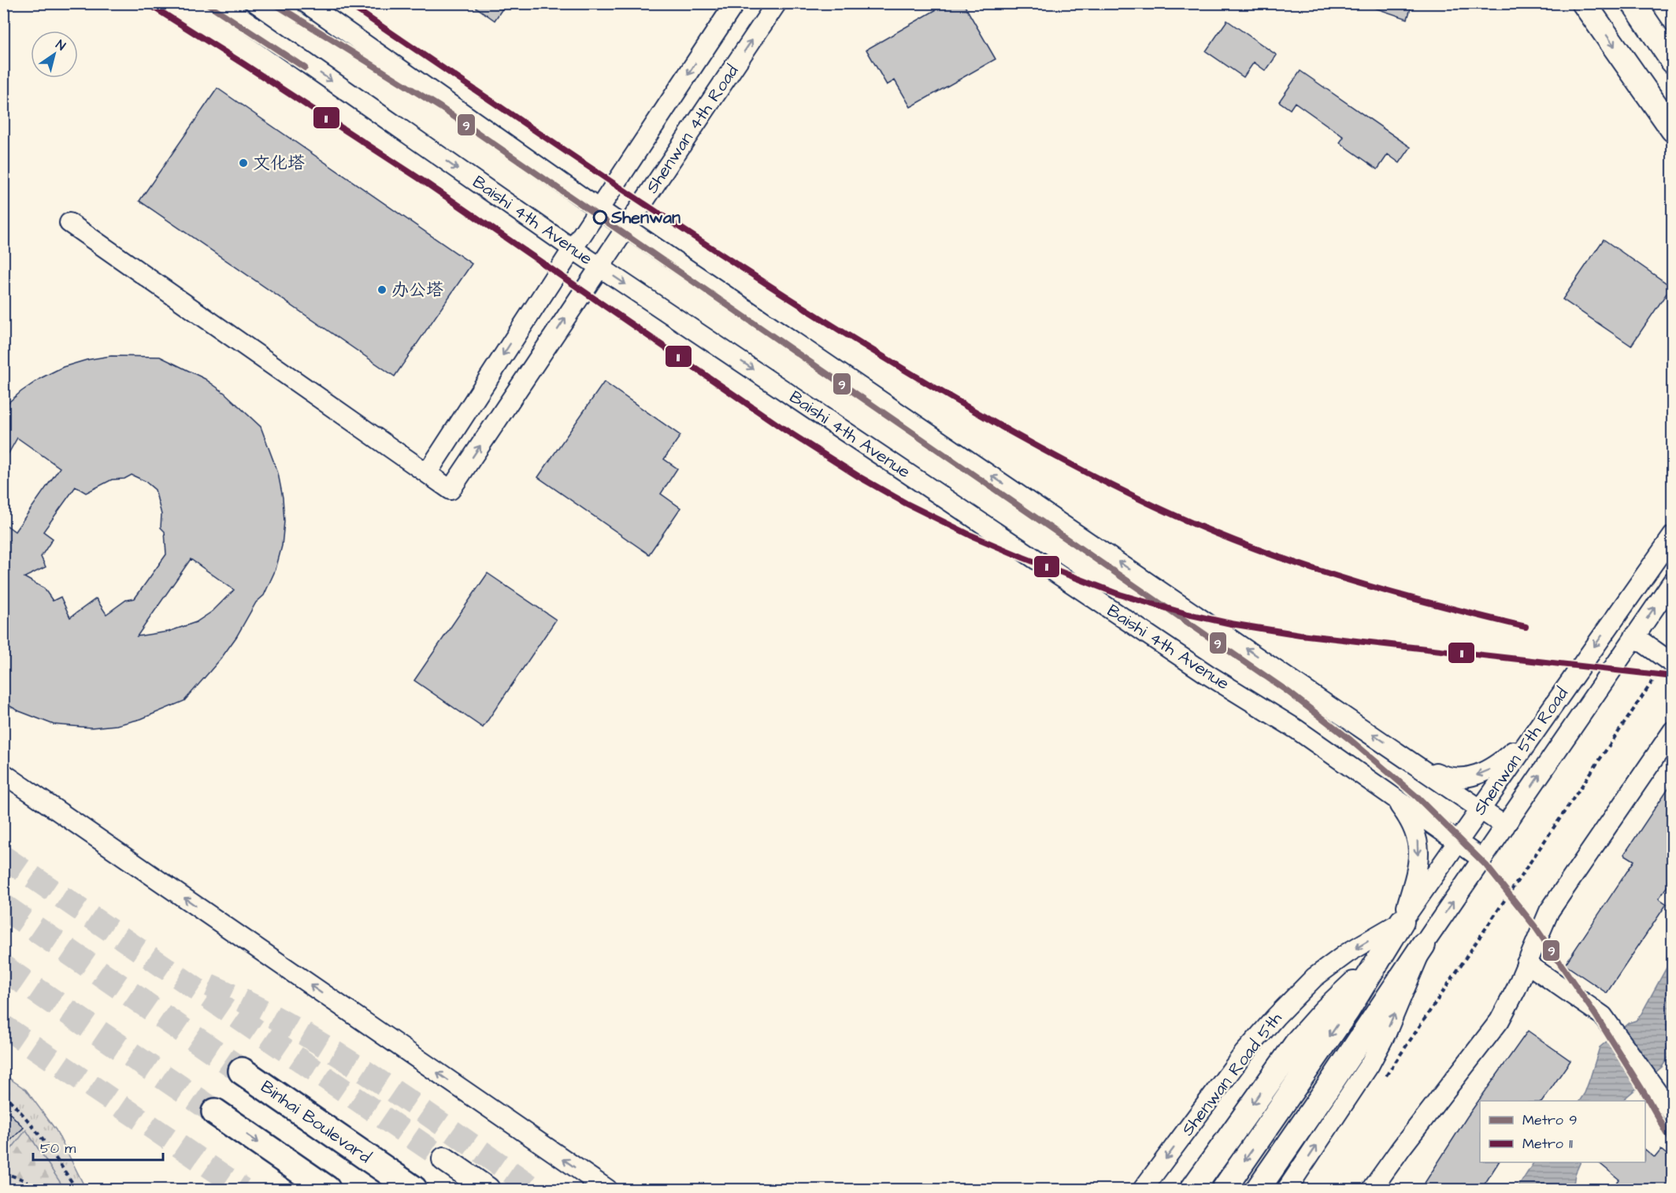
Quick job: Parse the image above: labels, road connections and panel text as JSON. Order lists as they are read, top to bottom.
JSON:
{
  "streets": {
    "highway": ["Binhai Boulevard"],
    "street": [
      "Shenwan 4th Road",
      "Baishi 4th Avenue",
      "Shenwan 5th Road",
      "Shenwan Road 5th"
    ]
  },
  "crossings": [
    ["Shenwan 4th Road", "Baishi 4th Avenue"],
    ["Baishi 4th Avenue", "Shenwan 5th Road"],
    ["Shenwan 5th Road", "Shenwan Road 5th"]
  ],
  "places": ["文化塔", "Shenwan", "办公塔"],
  "lines": ["metro line 9", "metro line 11"],
  "legend": ["Metro 9", "Metro 11"],
  "scale_bar": "50 m",
  "north": "top right"
}
